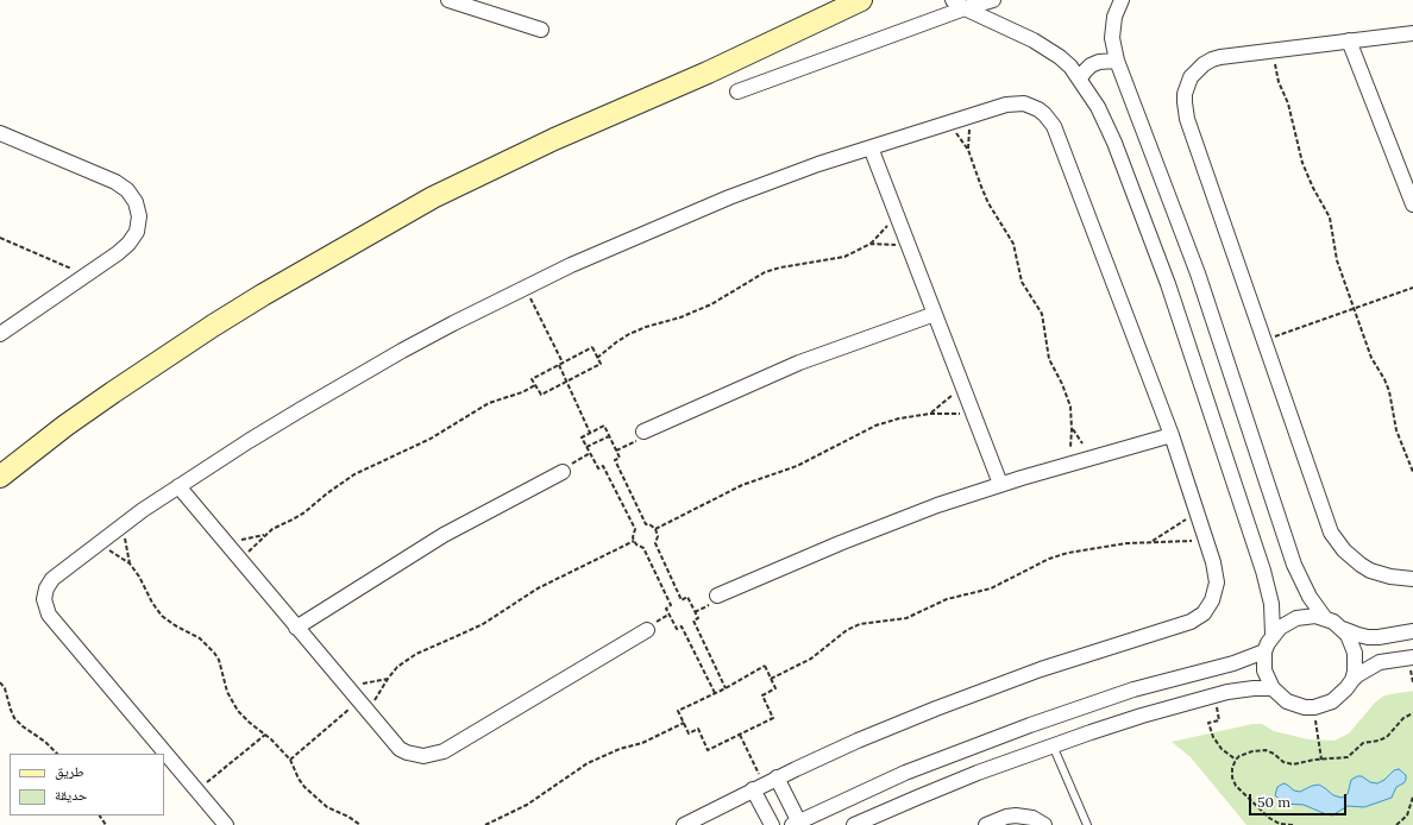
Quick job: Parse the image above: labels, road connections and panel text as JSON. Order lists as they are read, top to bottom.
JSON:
{
  "legend": ["طريق", "حديقة"],
  "scale_bar": "50 m"
}
